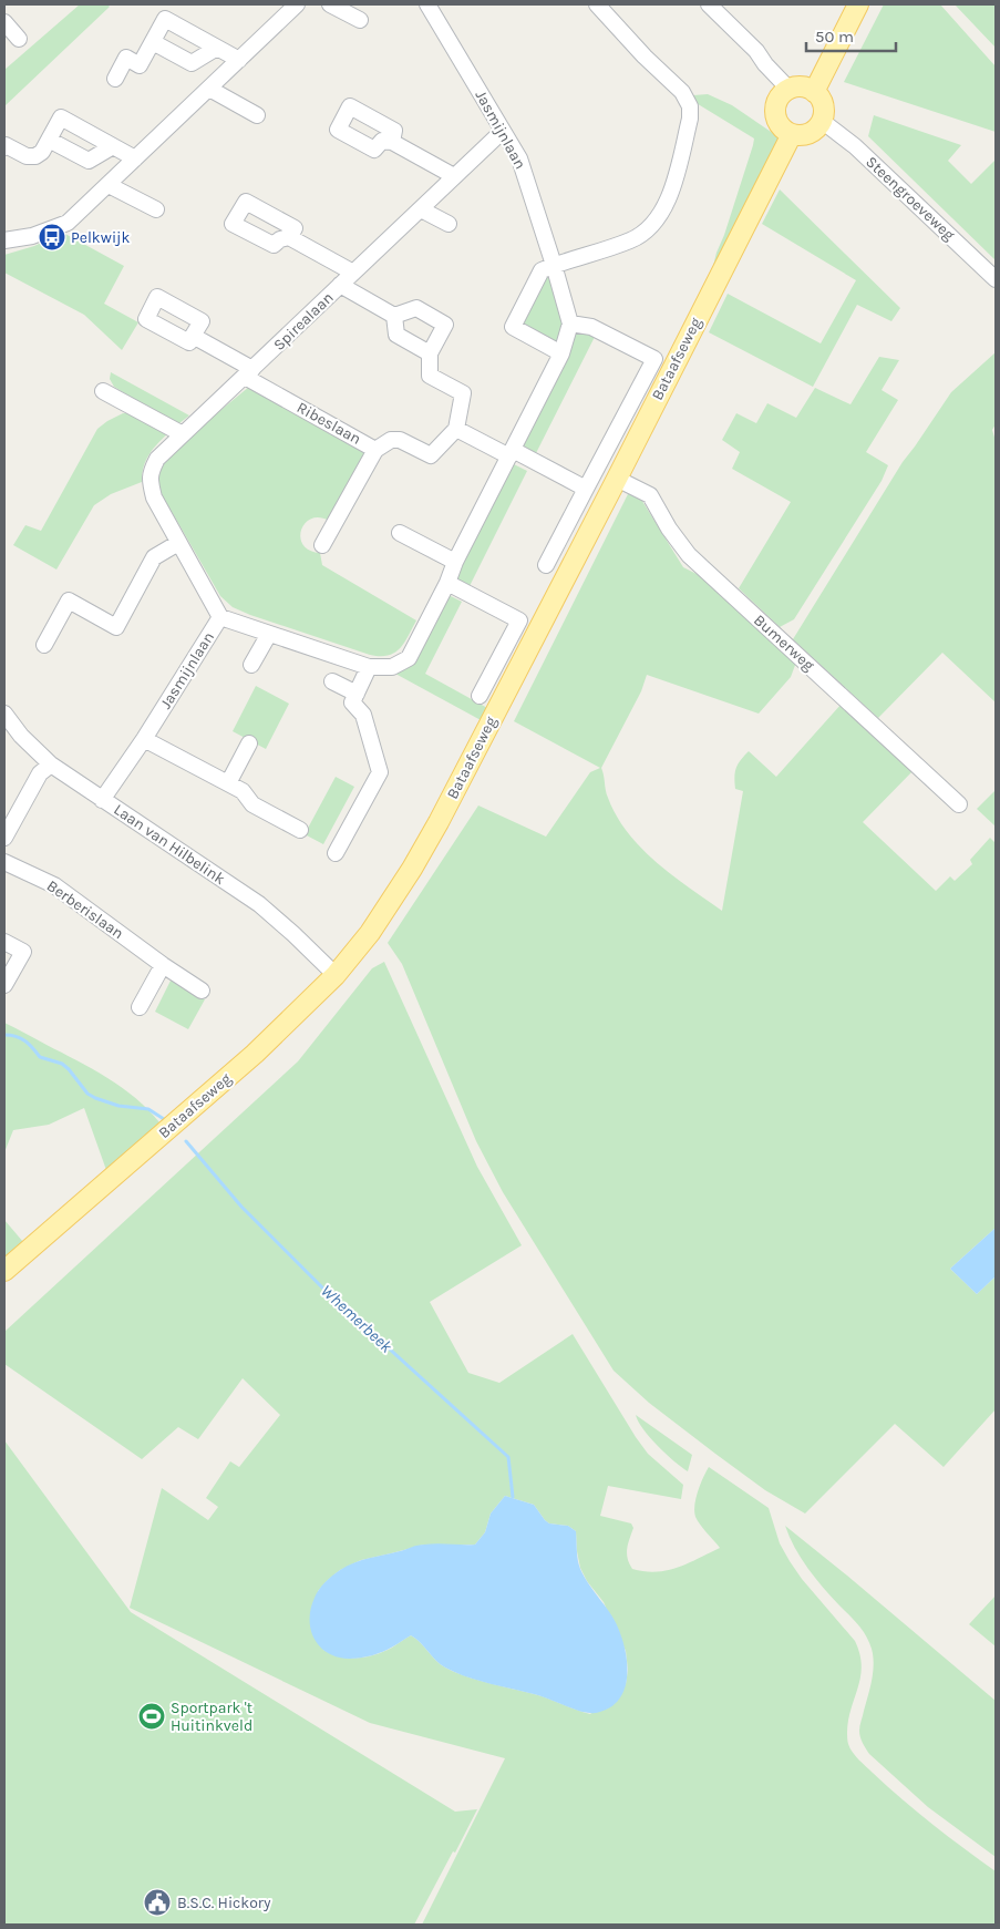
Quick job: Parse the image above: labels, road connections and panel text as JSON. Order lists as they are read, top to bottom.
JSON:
{
  "streets": {
    "main road": ["Bataafseweg"],
    "street": [
      "Jasmijnlaan",
      "Steengroeveweg",
      "Spirealaan",
      "Ribeslaan",
      "Bumerweg",
      "Laan van Hilbelink",
      "Berberislaan"
    ]
  },
  "crossings": [
    ["Jasmijnlaan", "Spirealaan"],
    ["Jasmijnlaan", "Laan van Hilbelink"],
    ["Steengroeveweg", "Bataafseweg"],
    ["Spirealaan", "Ribeslaan"],
    ["Bataafseweg", "Bumerweg"],
    ["Bataafseweg", "Laan van Hilbelink"]
  ],
  "water": ["Whemerbeek"],
  "places": {
    "bus stop": ["Pelkwijk"],
    "sports": ["Sportpark 't Huitinkveld"],
    "public building": ["B.S.C. Hickory"]
  },
  "scale_bar": "50 m"
}
